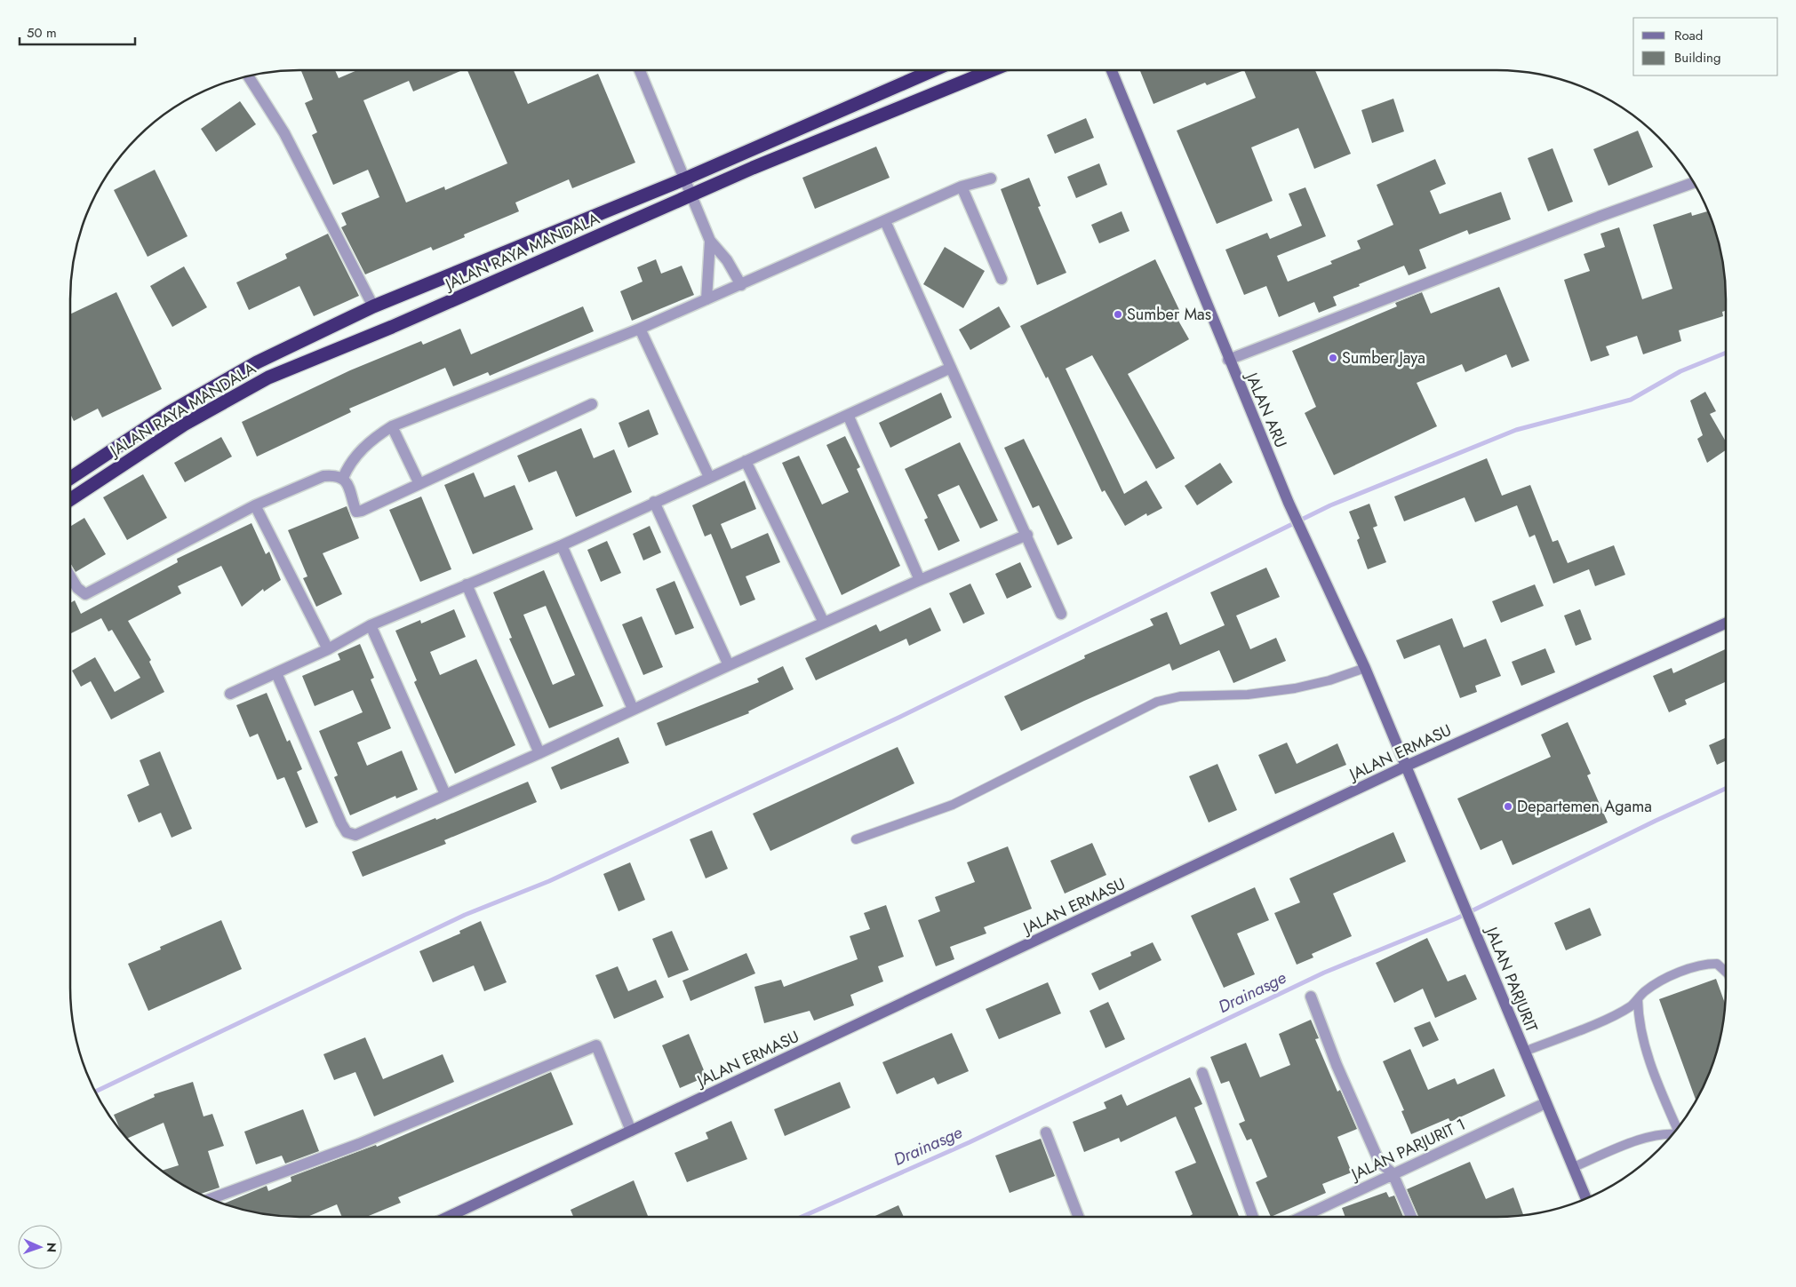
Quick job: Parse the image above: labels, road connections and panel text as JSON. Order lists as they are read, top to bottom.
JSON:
{
  "streets": {
    "highway": ["JALAN RAYA MANDALA"],
    "street": [
      "JALAN ARU",
      "JALAN ERMASU",
      "JALAN PARJURIT",
      "JALAN PARJURIT 1"
    ]
  },
  "crossings": [
    ["JALAN ARU", "JALAN ERMASU"],
    ["JALAN ARU", "JALAN PARJURIT"],
    ["JALAN ERMASU", "JALAN PARJURIT"],
    ["JALAN PARJURIT", "JALAN PARJURIT 1"]
  ],
  "water": ["Drainasge"],
  "places": ["Sumber Mas", "Sumber Jaya", "Departemen Agama"],
  "legend": ["Road", "Building"],
  "scale_bar": "50 m",
  "north": "right"
}
